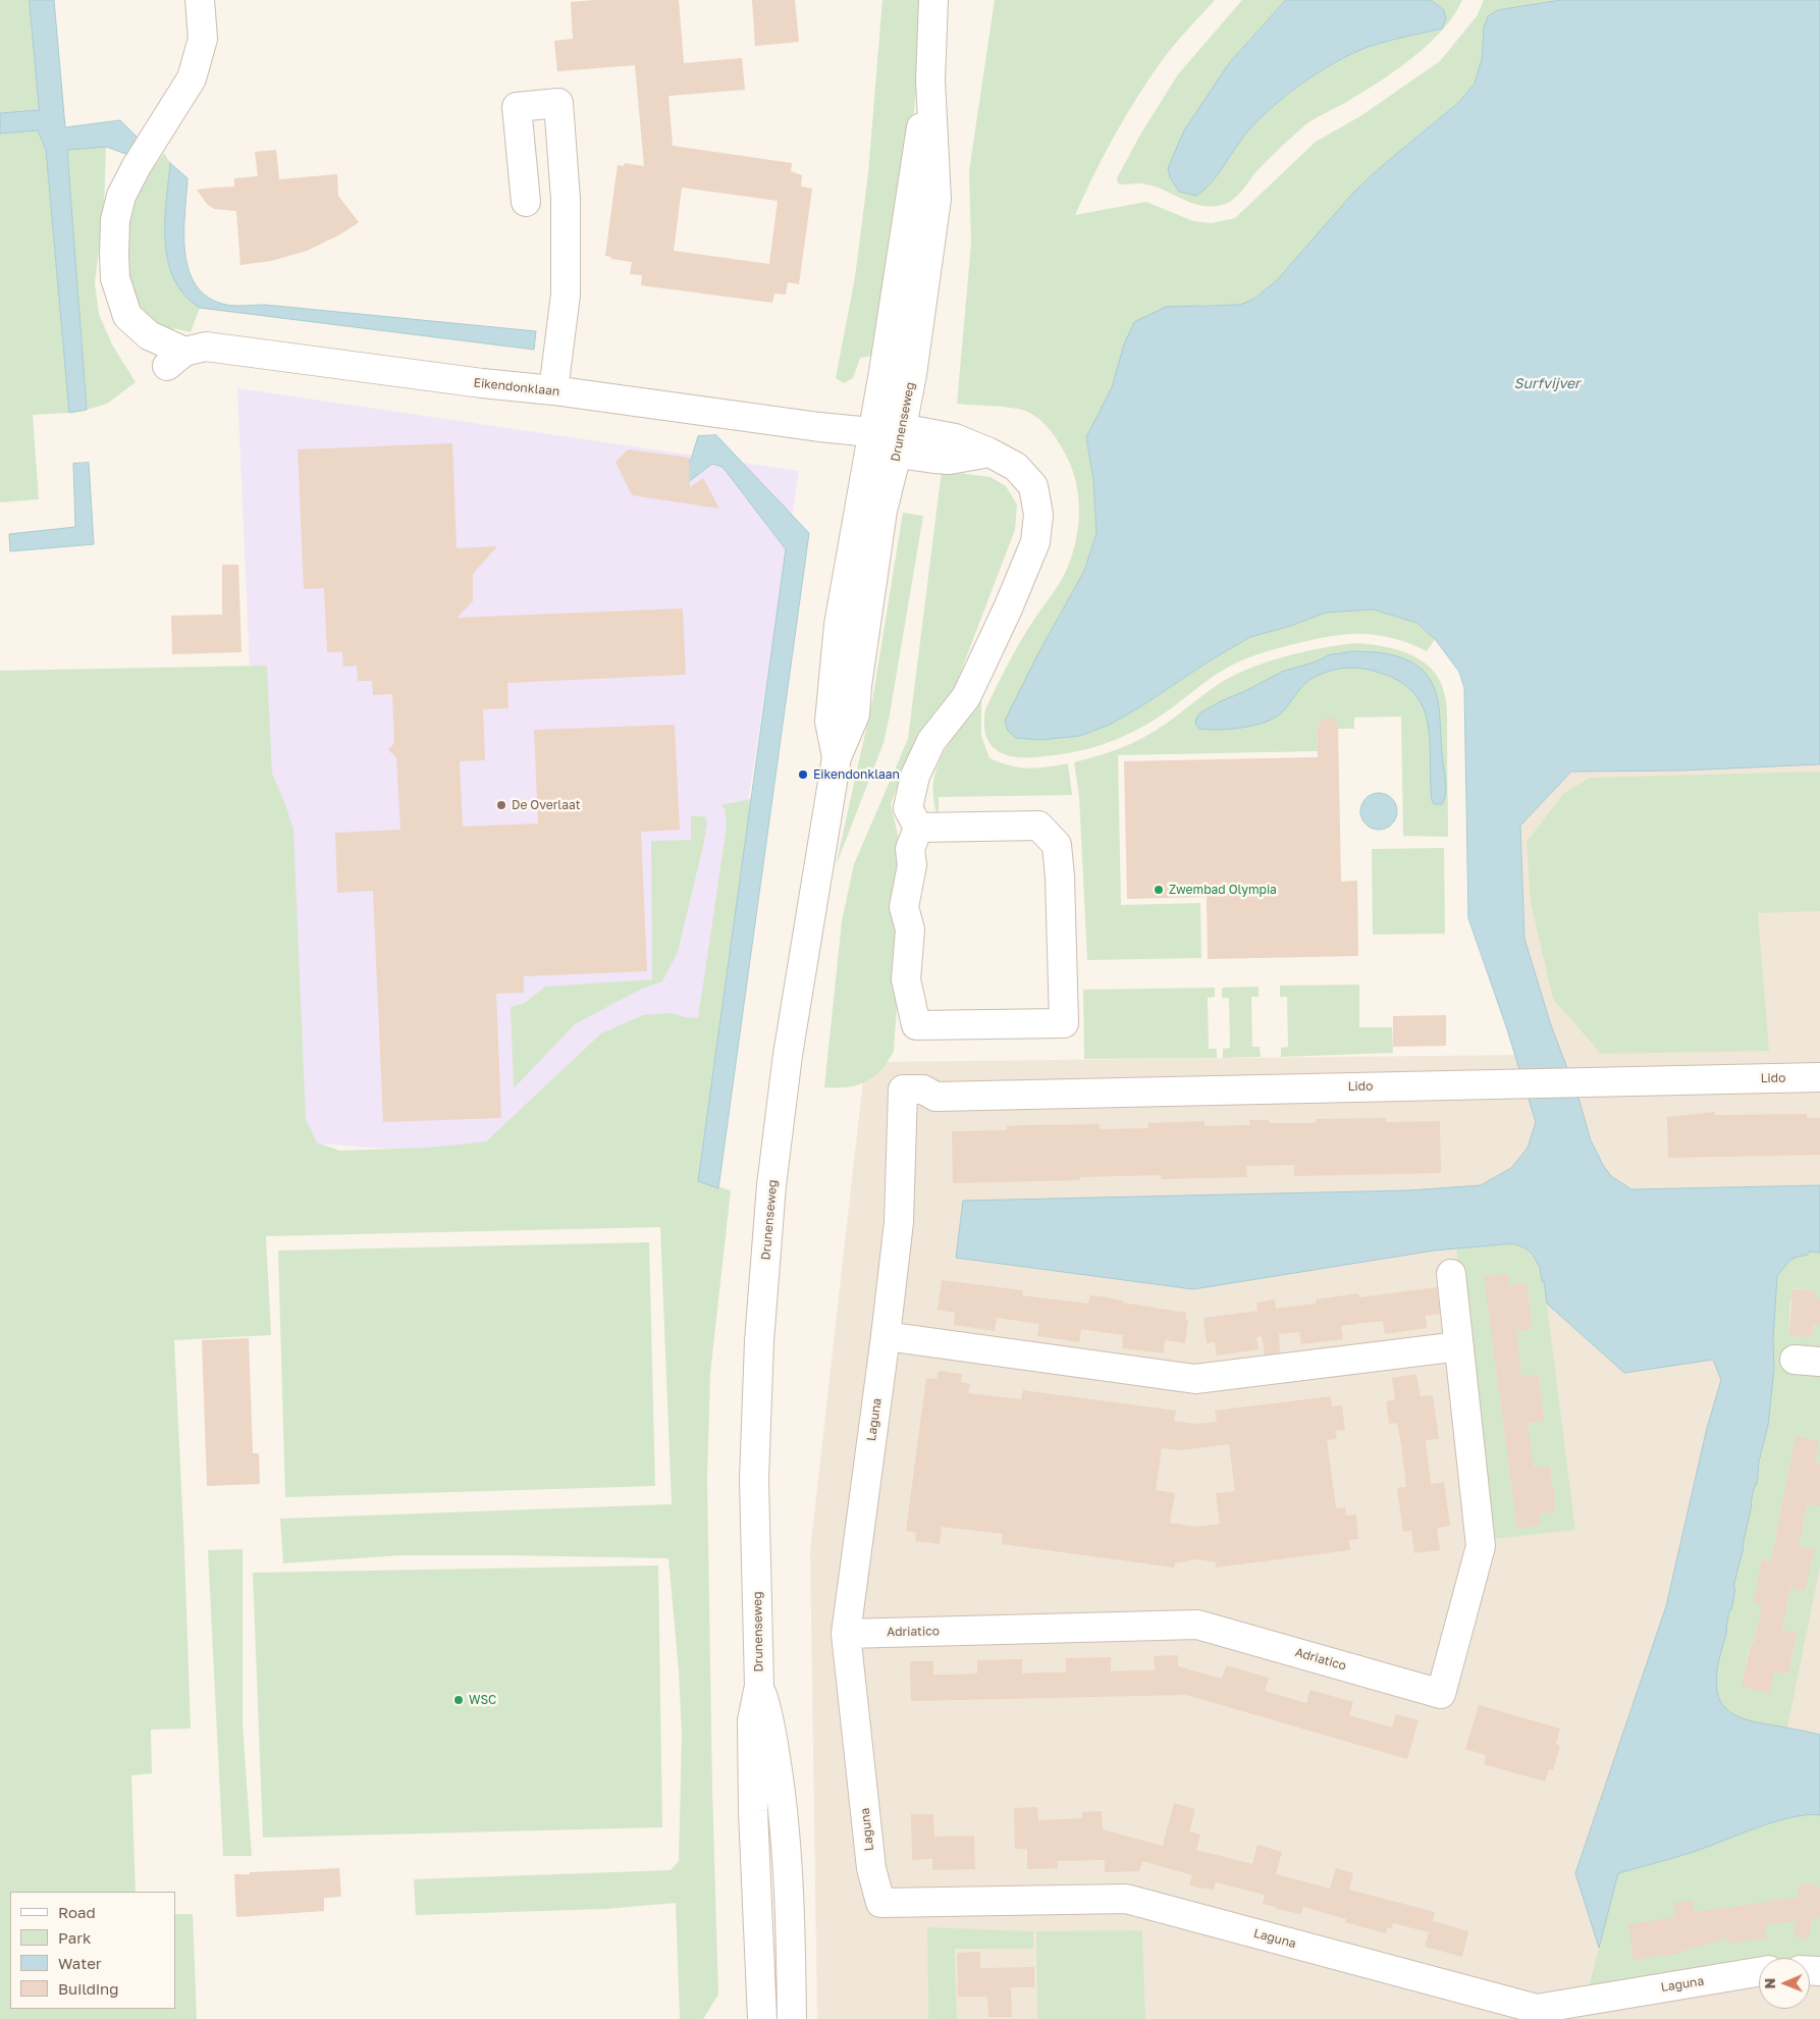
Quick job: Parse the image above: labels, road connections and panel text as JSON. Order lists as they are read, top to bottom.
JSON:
{
  "streets": {
    "street": [
      "Eikendonklaan",
      "Drunenseweg",
      "Lido",
      "Laguna",
      "Adriatico"
    ]
  },
  "crossings": [
    ["Eikendonklaan", "Drunenseweg"],
    ["Lido", "Laguna"],
    ["Laguna", "Adriatico"]
  ],
  "water": ["Surfvijver"],
  "places": [
    "Eikendonklaan",
    "De Overlaat",
    "Zwembad Olympia",
    "WSC"
  ],
  "legend": [
    "Road",
    "Park",
    "Water",
    "Building"
  ],
  "north": "left"
}
